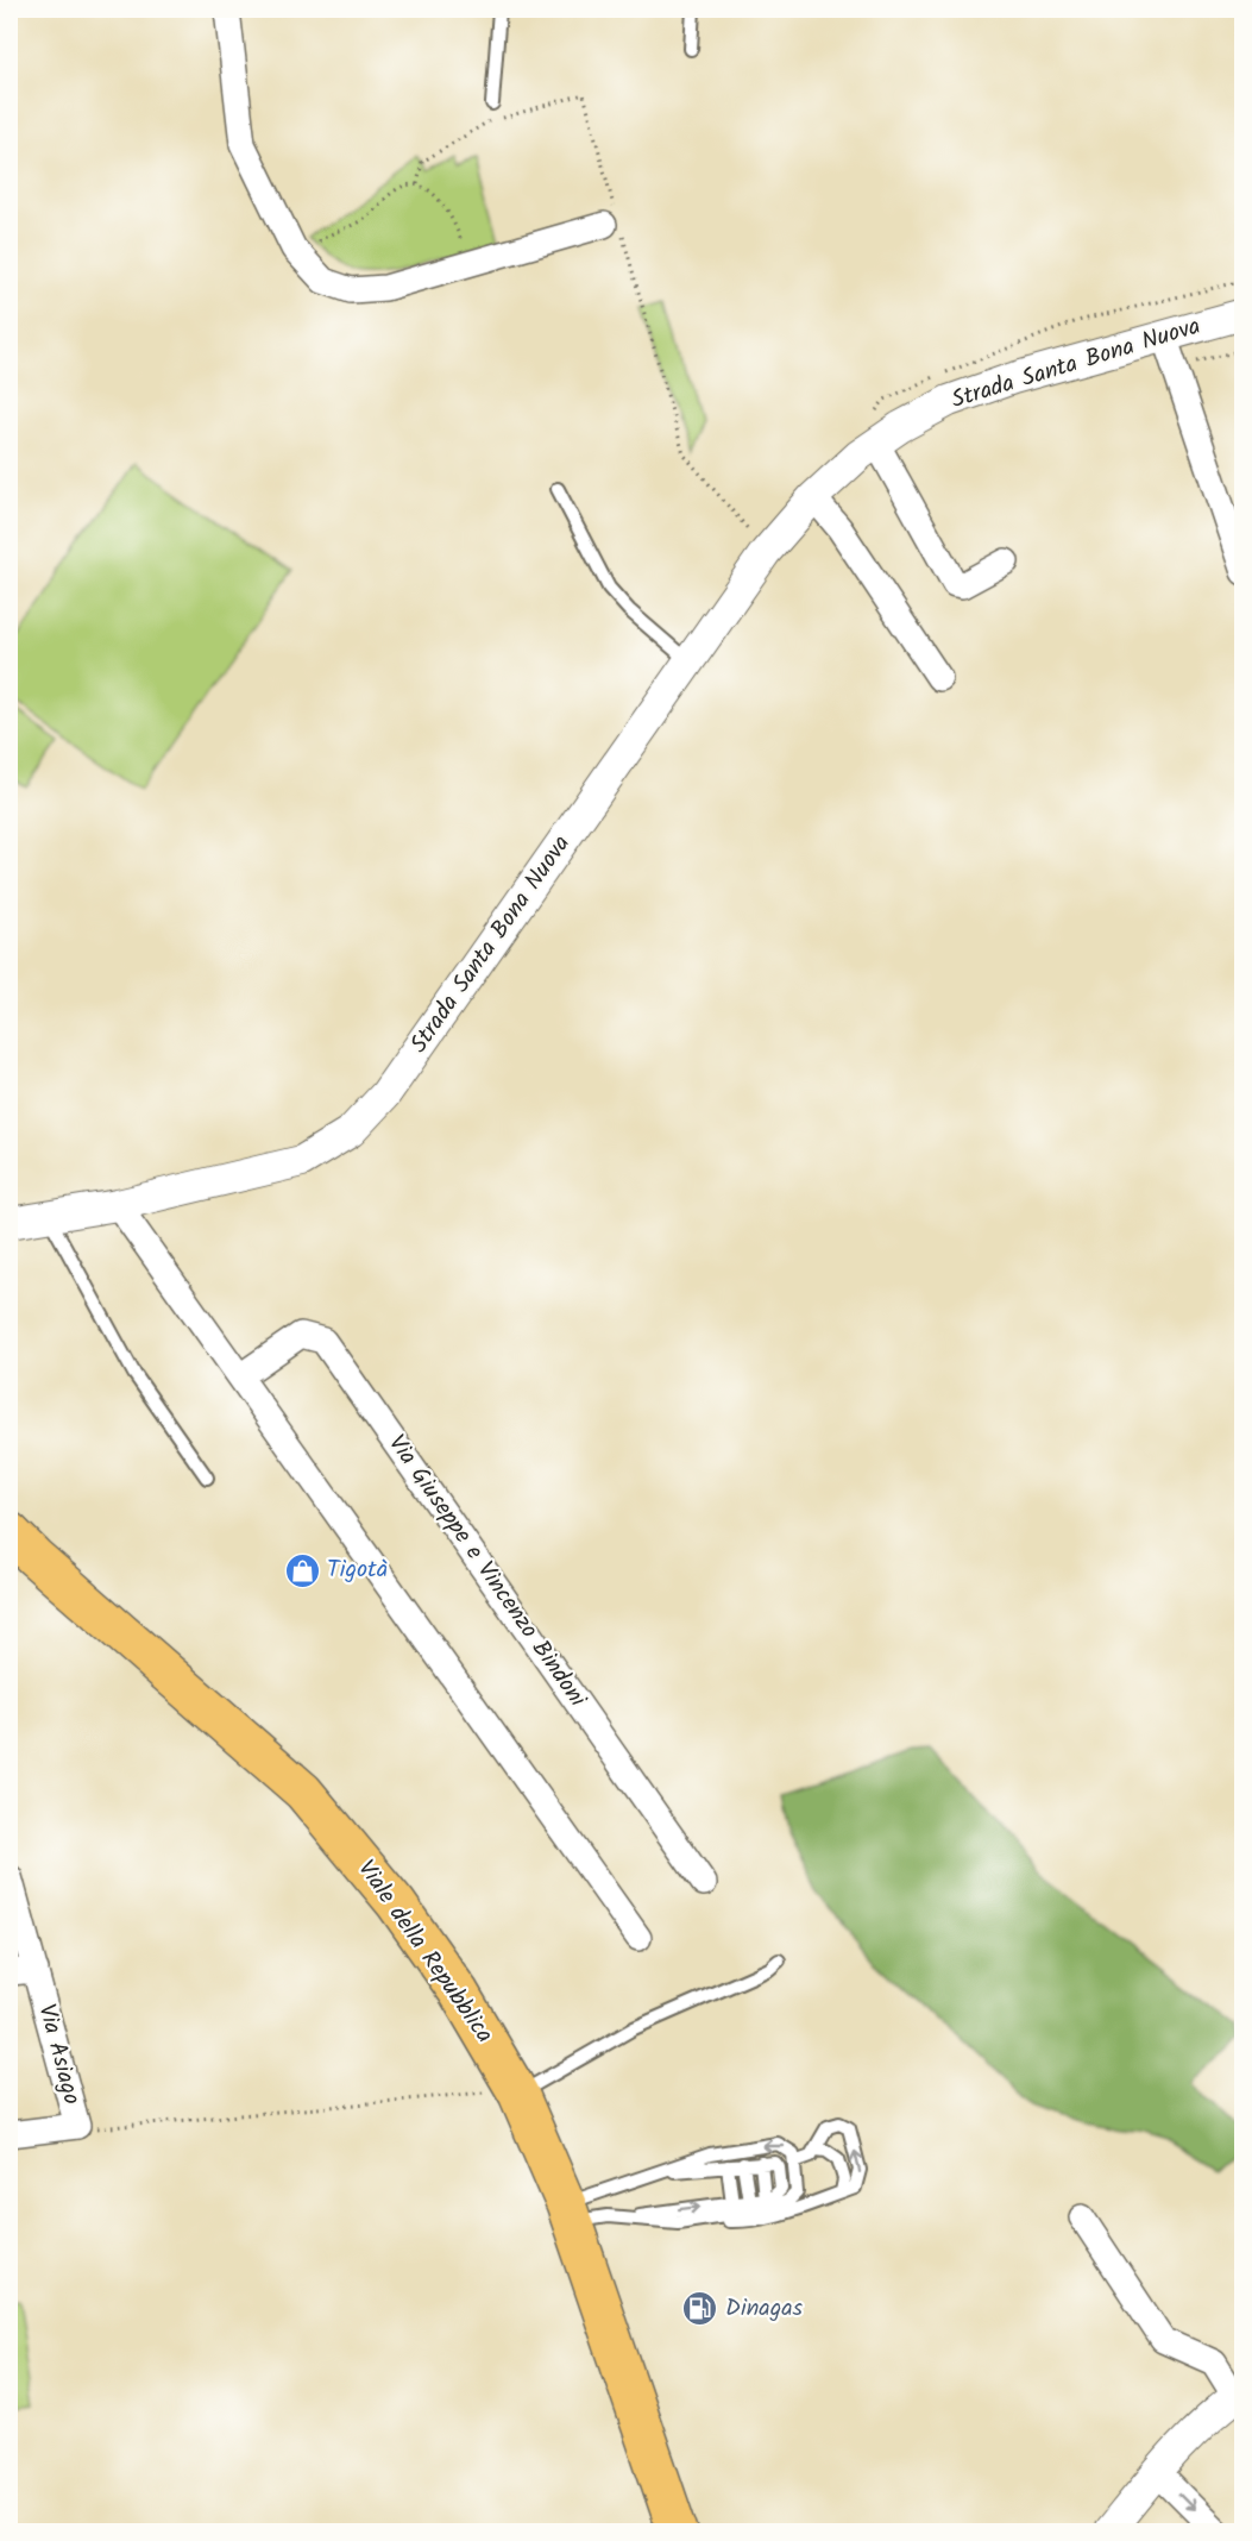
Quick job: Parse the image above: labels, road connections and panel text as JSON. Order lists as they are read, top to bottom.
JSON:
{
  "streets": {
    "main road": ["Viale della Repubblica"],
    "street": ["Strada Santa Bona Nuova", "Via Giuseppe e Vincenzo Bindoni", "Via Asiago"]
  },
  "places": {
    "shop": ["Tigotà"],
    "fuel station": ["Dinagas"]
  }
}
